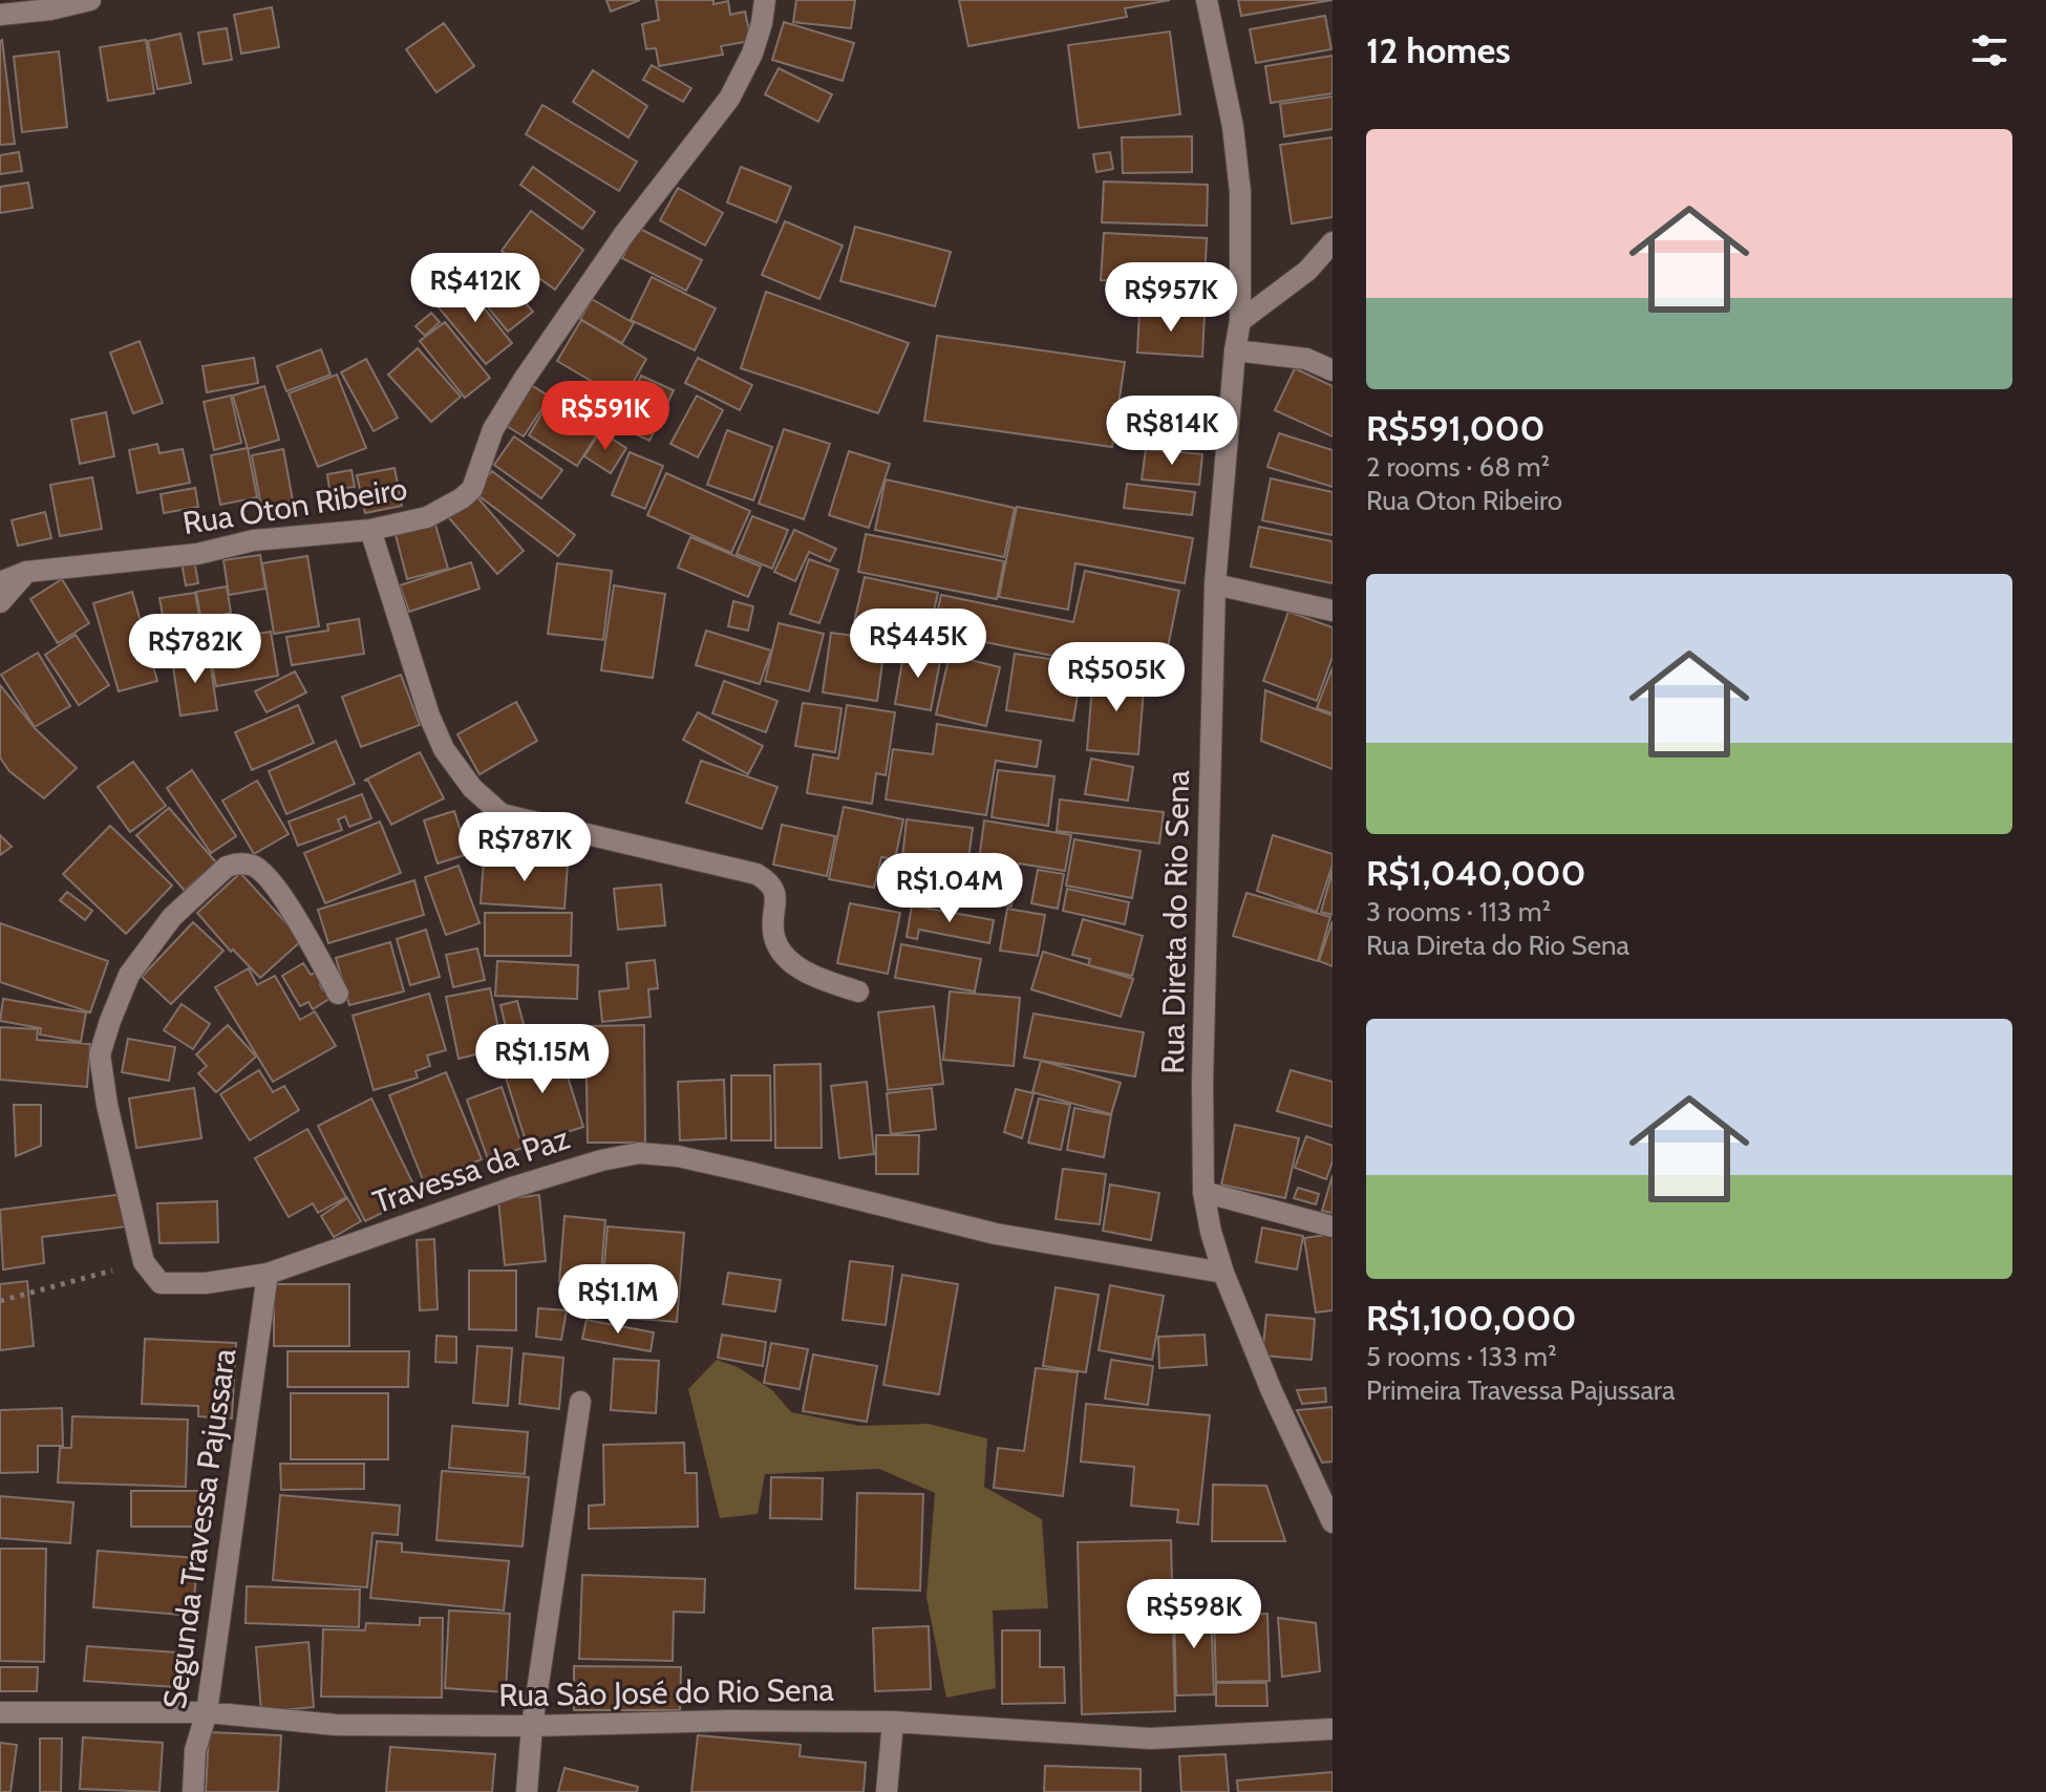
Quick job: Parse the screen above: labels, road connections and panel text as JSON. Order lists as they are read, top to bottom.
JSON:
{
  "streets": {
    "street": [
      "Rua Oton Ribeiro",
      "Rua Direta do Rio Sena",
      "Travessa da Paz",
      "Segunda Travessa Pajussara",
      "Rua Sâo José do Rio Sena"
    ]
  },
  "crossings": [
    ["Rua Direta do Rio Sena", "Travessa da Paz"],
    ["Travessa da Paz", "Segunda Travessa Pajussara"],
    ["Segunda Travessa Pajussara", "Rua Sâo José do Rio Sena"]
  ],
  "page": {
    "heading": "12 homes",
    "list": [
      {
        "name": "R$591,000",
        "note": "2 rooms · 68 m² · Rua Oton Ribeiro"
      },
      {
        "name": "R$1,040,000",
        "note": "3 rooms · 113 m² · Rua Direta do Rio Sena"
      },
      {
        "name": "R$1,100,000",
        "note": "5 rooms · 133 m² · Primeira Travessa Pajussara"
      }
    ],
    "price": [
      "R$412K",
      "R$957K",
      "R$591K",
      "R$814K",
      "R$445K",
      "R$782K",
      "R$505K",
      "R$787K",
      "R$1.04M",
      "R$1.15M",
      "R$1.1M",
      "R$598K"
    ]
  }
}
